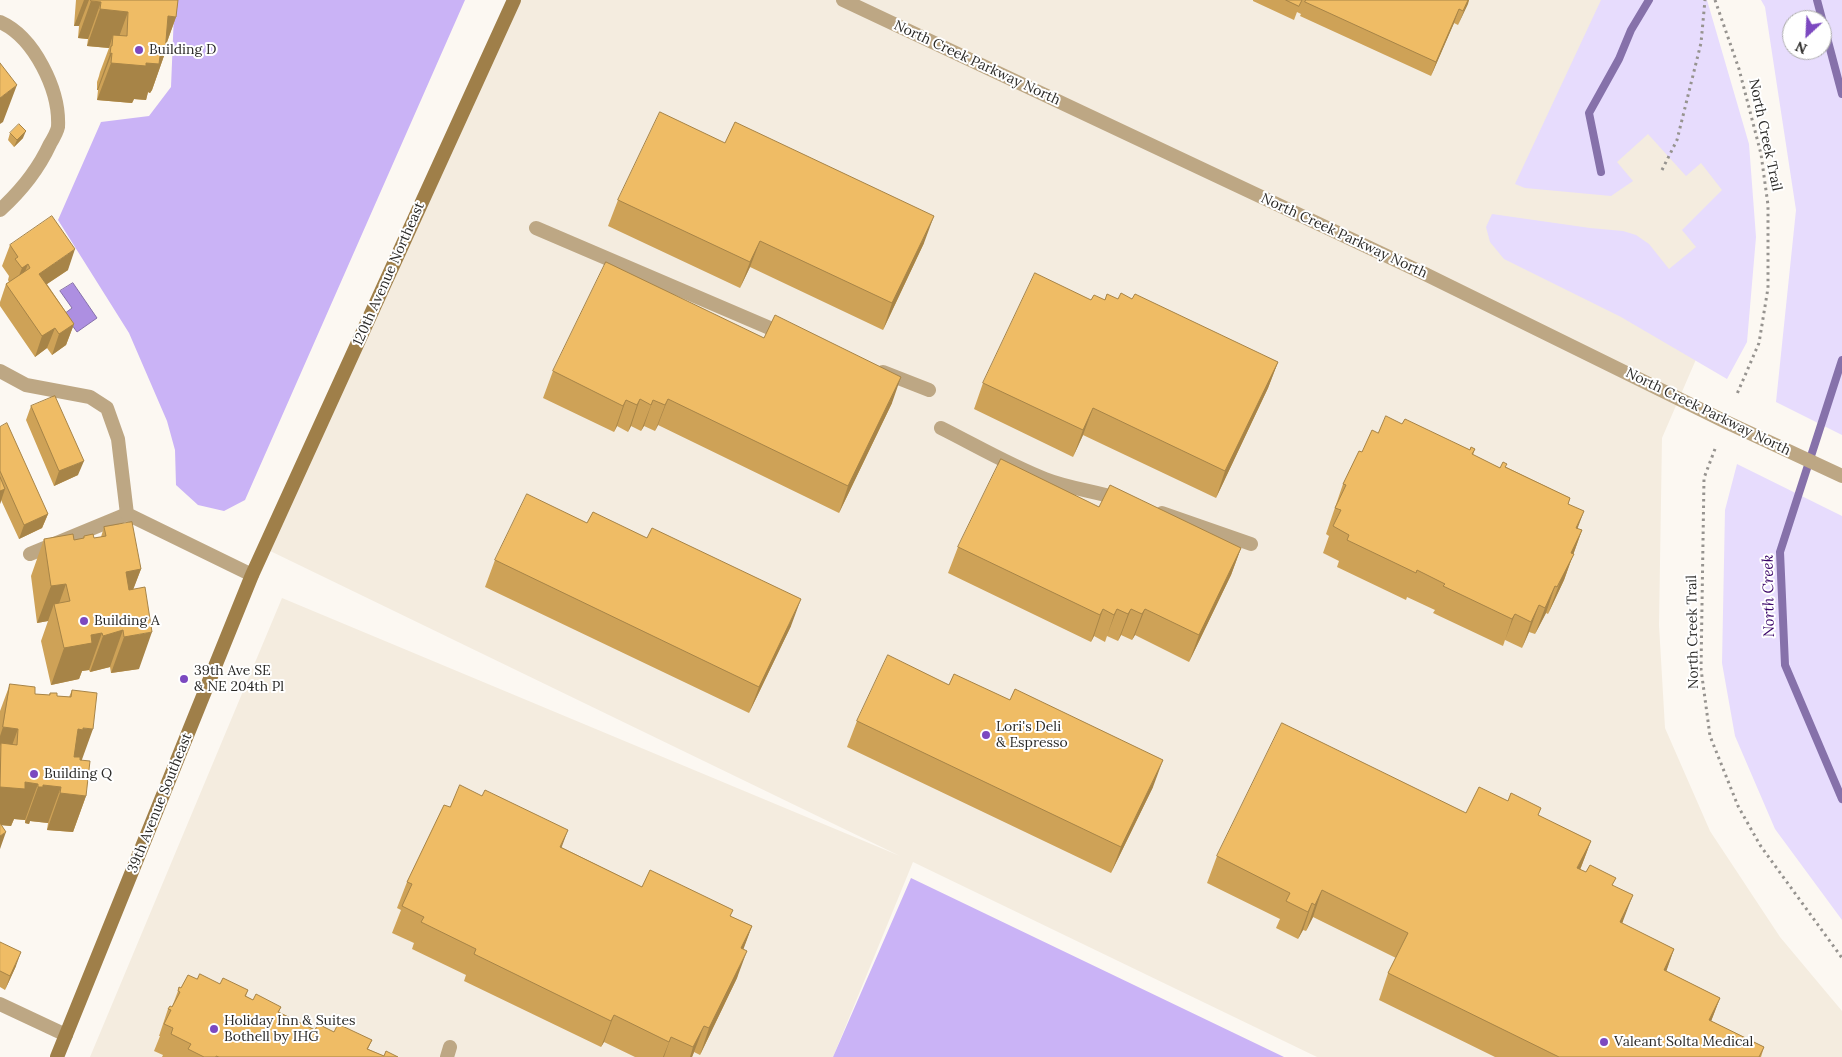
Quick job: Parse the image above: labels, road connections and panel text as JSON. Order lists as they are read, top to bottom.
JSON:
{
  "streets": {
    "main road": ["120th Avenue Northeast", "39th Avenue Southeast"],
    "street": ["North Creek Parkway North"],
    "path": ["North Creek Trail"]
  },
  "crossings": [
    ["120th Avenue Northeast", "39th Avenue Southeast"]
  ],
  "water": ["North Creek"],
  "places": [
    "Building D",
    "Building A",
    "39th Ave SE & NE 204th Pl",
    "Lori's Deli & Espresso",
    "Building Q",
    "Holiday Inn & Suites Bothell by IHG",
    "Valeant Solta Medical"
  ],
  "north": "bottom left"
}
